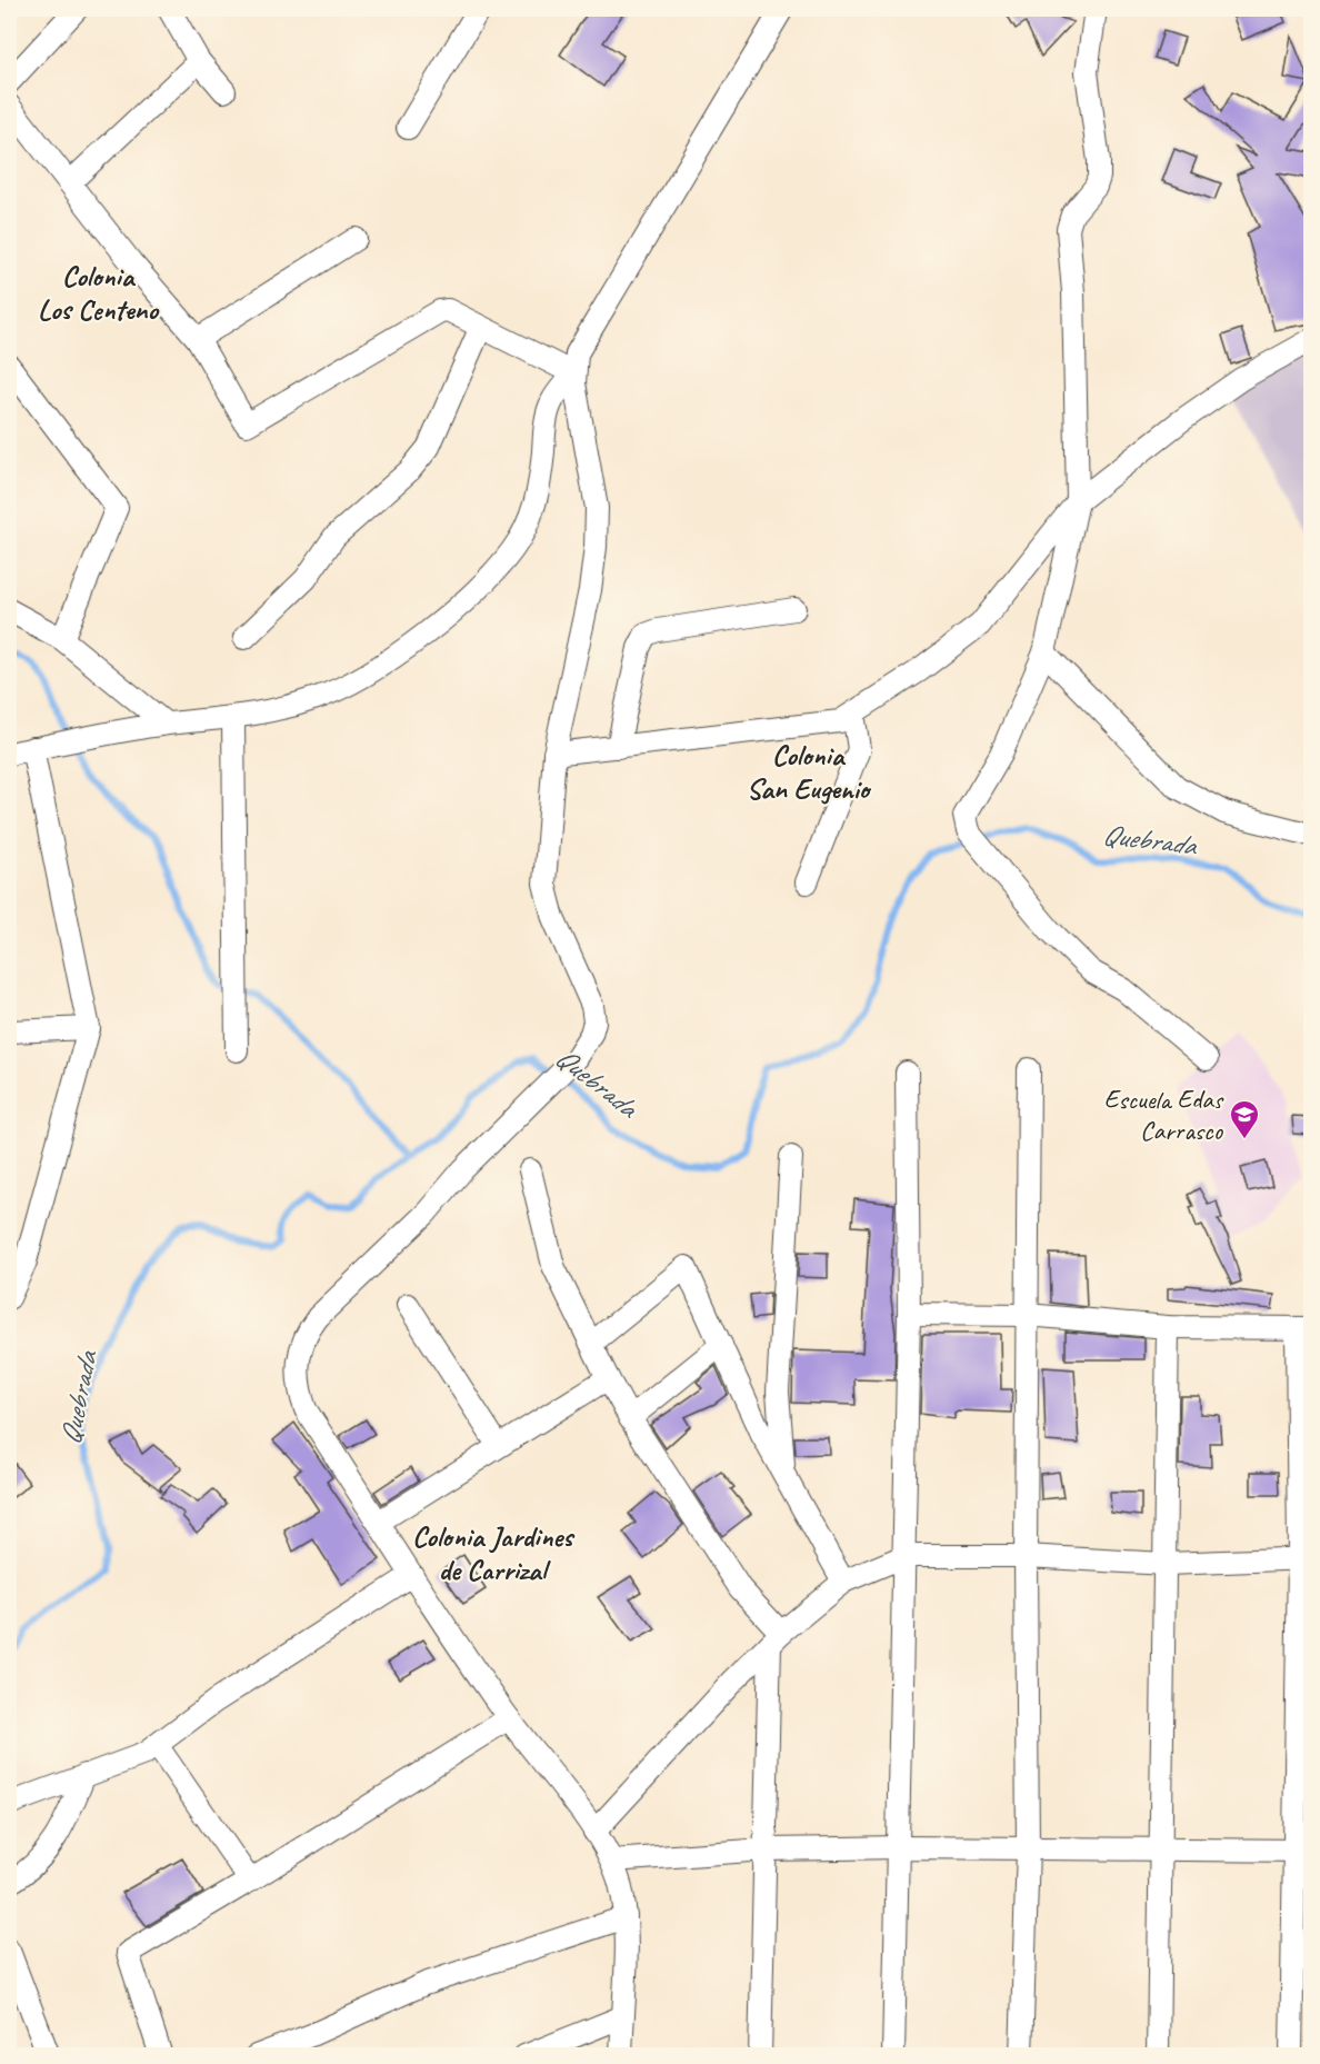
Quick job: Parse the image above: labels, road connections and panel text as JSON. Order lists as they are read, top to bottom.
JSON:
{
  "districts": ["Colonia Los Centeno", "Colonia San Eugenio", "Colonia Jardines de Carrizal"],
  "water": ["Quebrada"],
  "places": {
    "school or university": ["Escuela Edas Carrasco"]
  }
}
